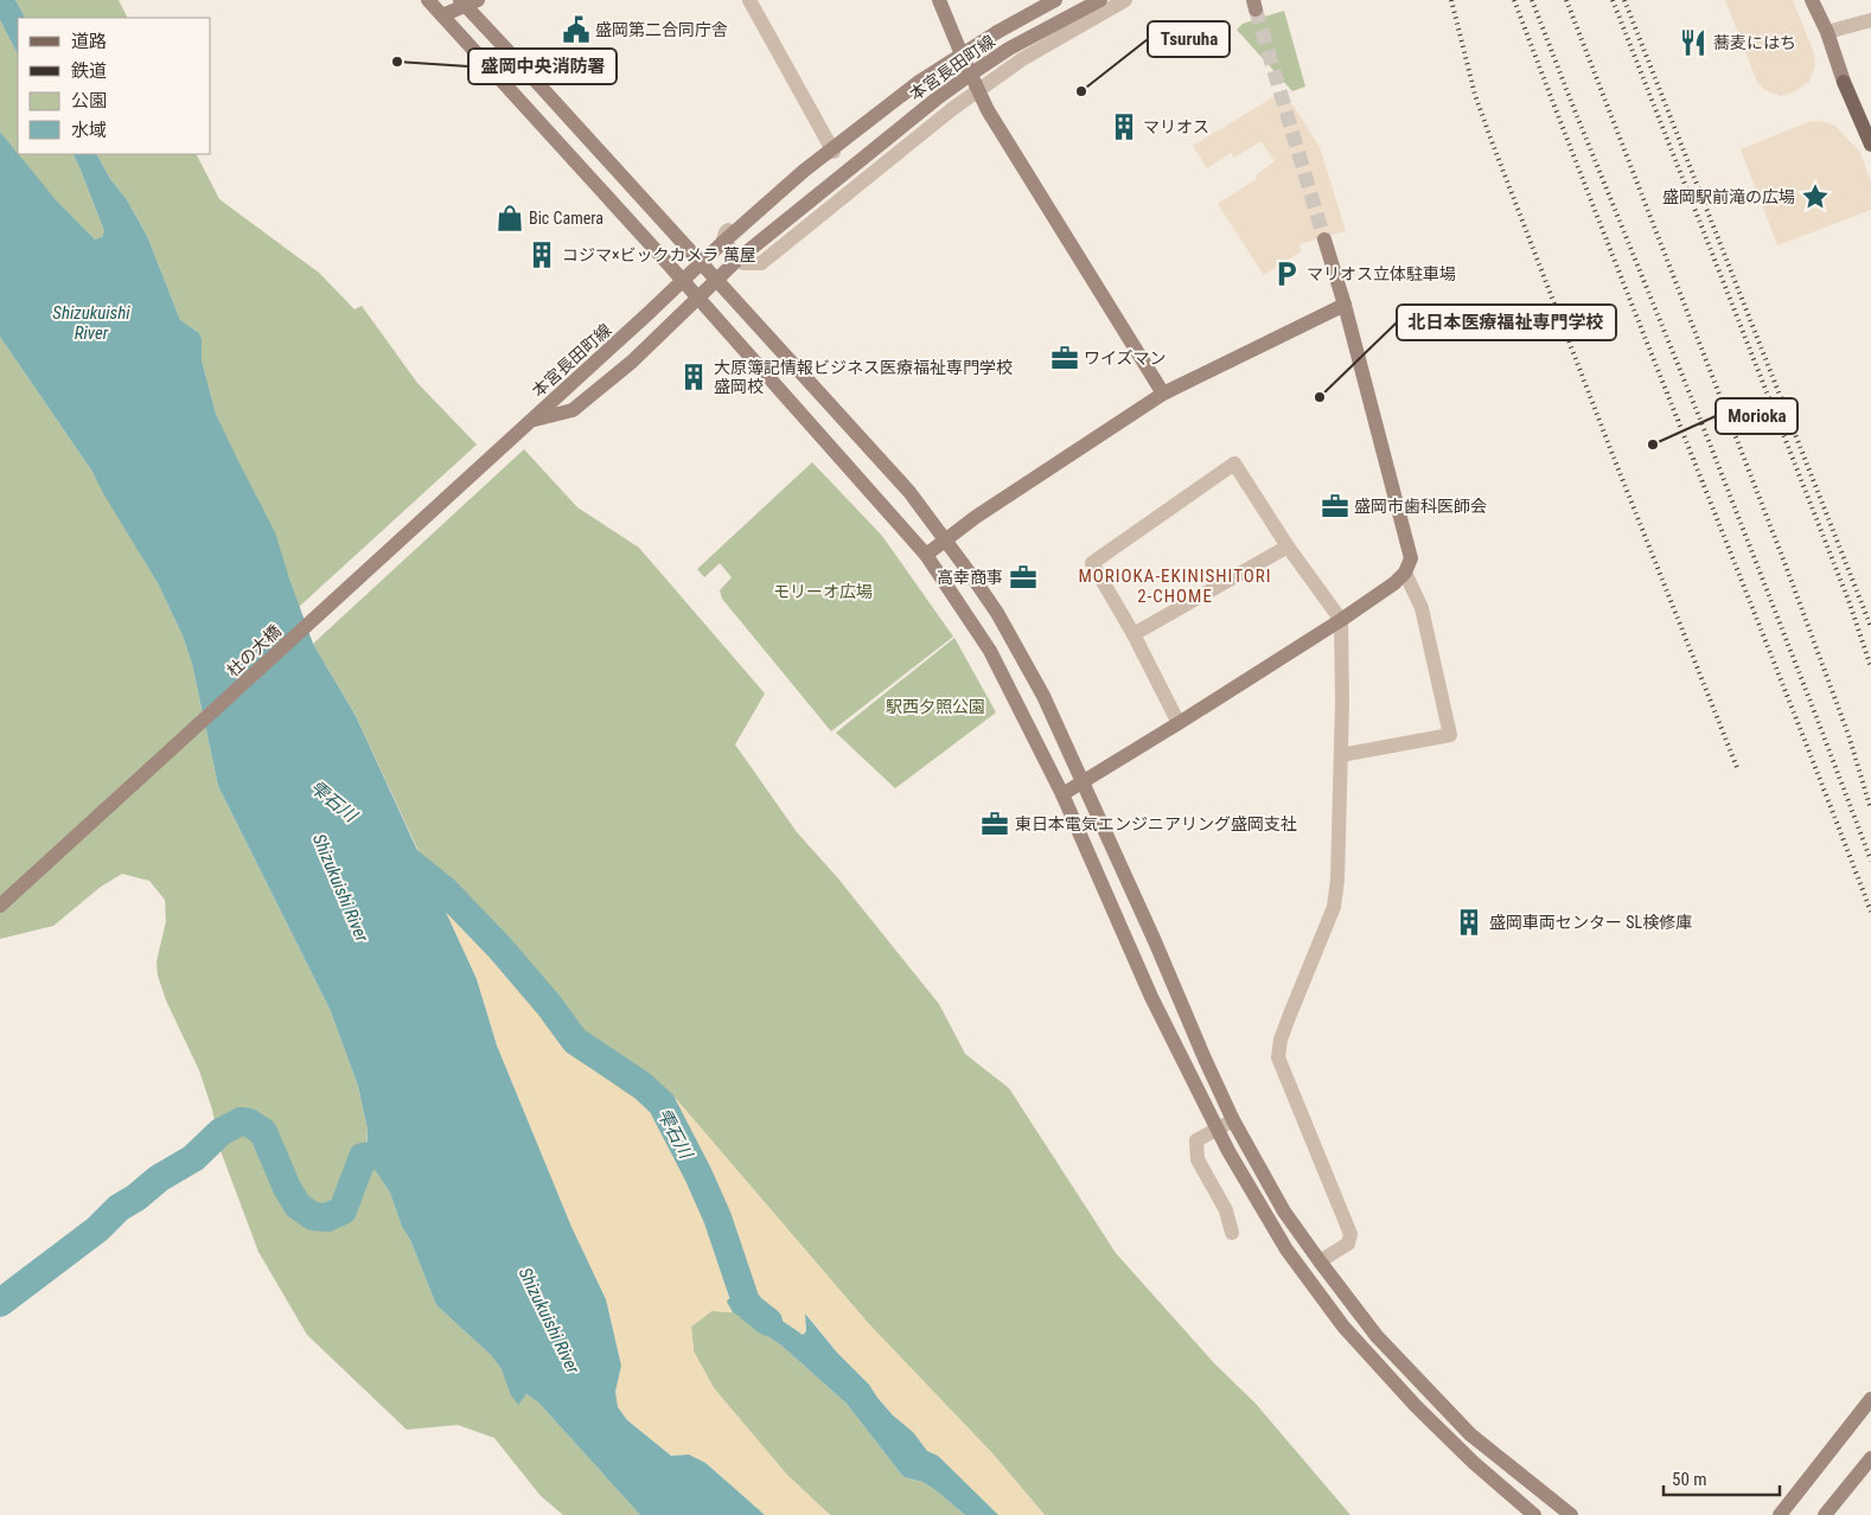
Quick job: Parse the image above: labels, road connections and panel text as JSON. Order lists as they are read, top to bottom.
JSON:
{
  "streets": {
    "street": ["本宮長田町線", "杜の大橋"]
  },
  "crossings": [
    ["本宮長田町線", "杜の大橋"]
  ],
  "districts": ["MORIOKA-EKINISHITORI 2-CHOME"],
  "water": ["Shizukuishi River", "雫石川"],
  "parks": ["モリーオ広場", "駅西夕照公園"],
  "places": {
    "public building": ["盛岡第二合同庁舎"],
    "restaurant": ["蕎麦にはち"],
    "other": [
      "盛岡中央消防署",
      "Tsuruha",
      "北日本医療福祉専門学校",
      "Morioka"
    ],
    "building": [
      "マリオス",
      "コジマ×ビックカメラ 萬屋",
      "大原簿記情報ビジネス医療福祉専門学校 盛岡校",
      "盛岡車両センター SL検修庫"
    ],
    "place": ["盛岡駅前滝の広場"],
    "shop": ["Bic Camera"],
    "parking": ["マリオス立体駐車場"],
    "office": [
      "ワイズマン",
      "盛岡市歯科医師会",
      "高幸商事",
      "東日本電気エンジニアリング盛岡支社"
    ]
  },
  "legend": [
    "道路",
    "鉄道",
    "公園",
    "水域"
  ],
  "scale_bar": "50 m"
}
